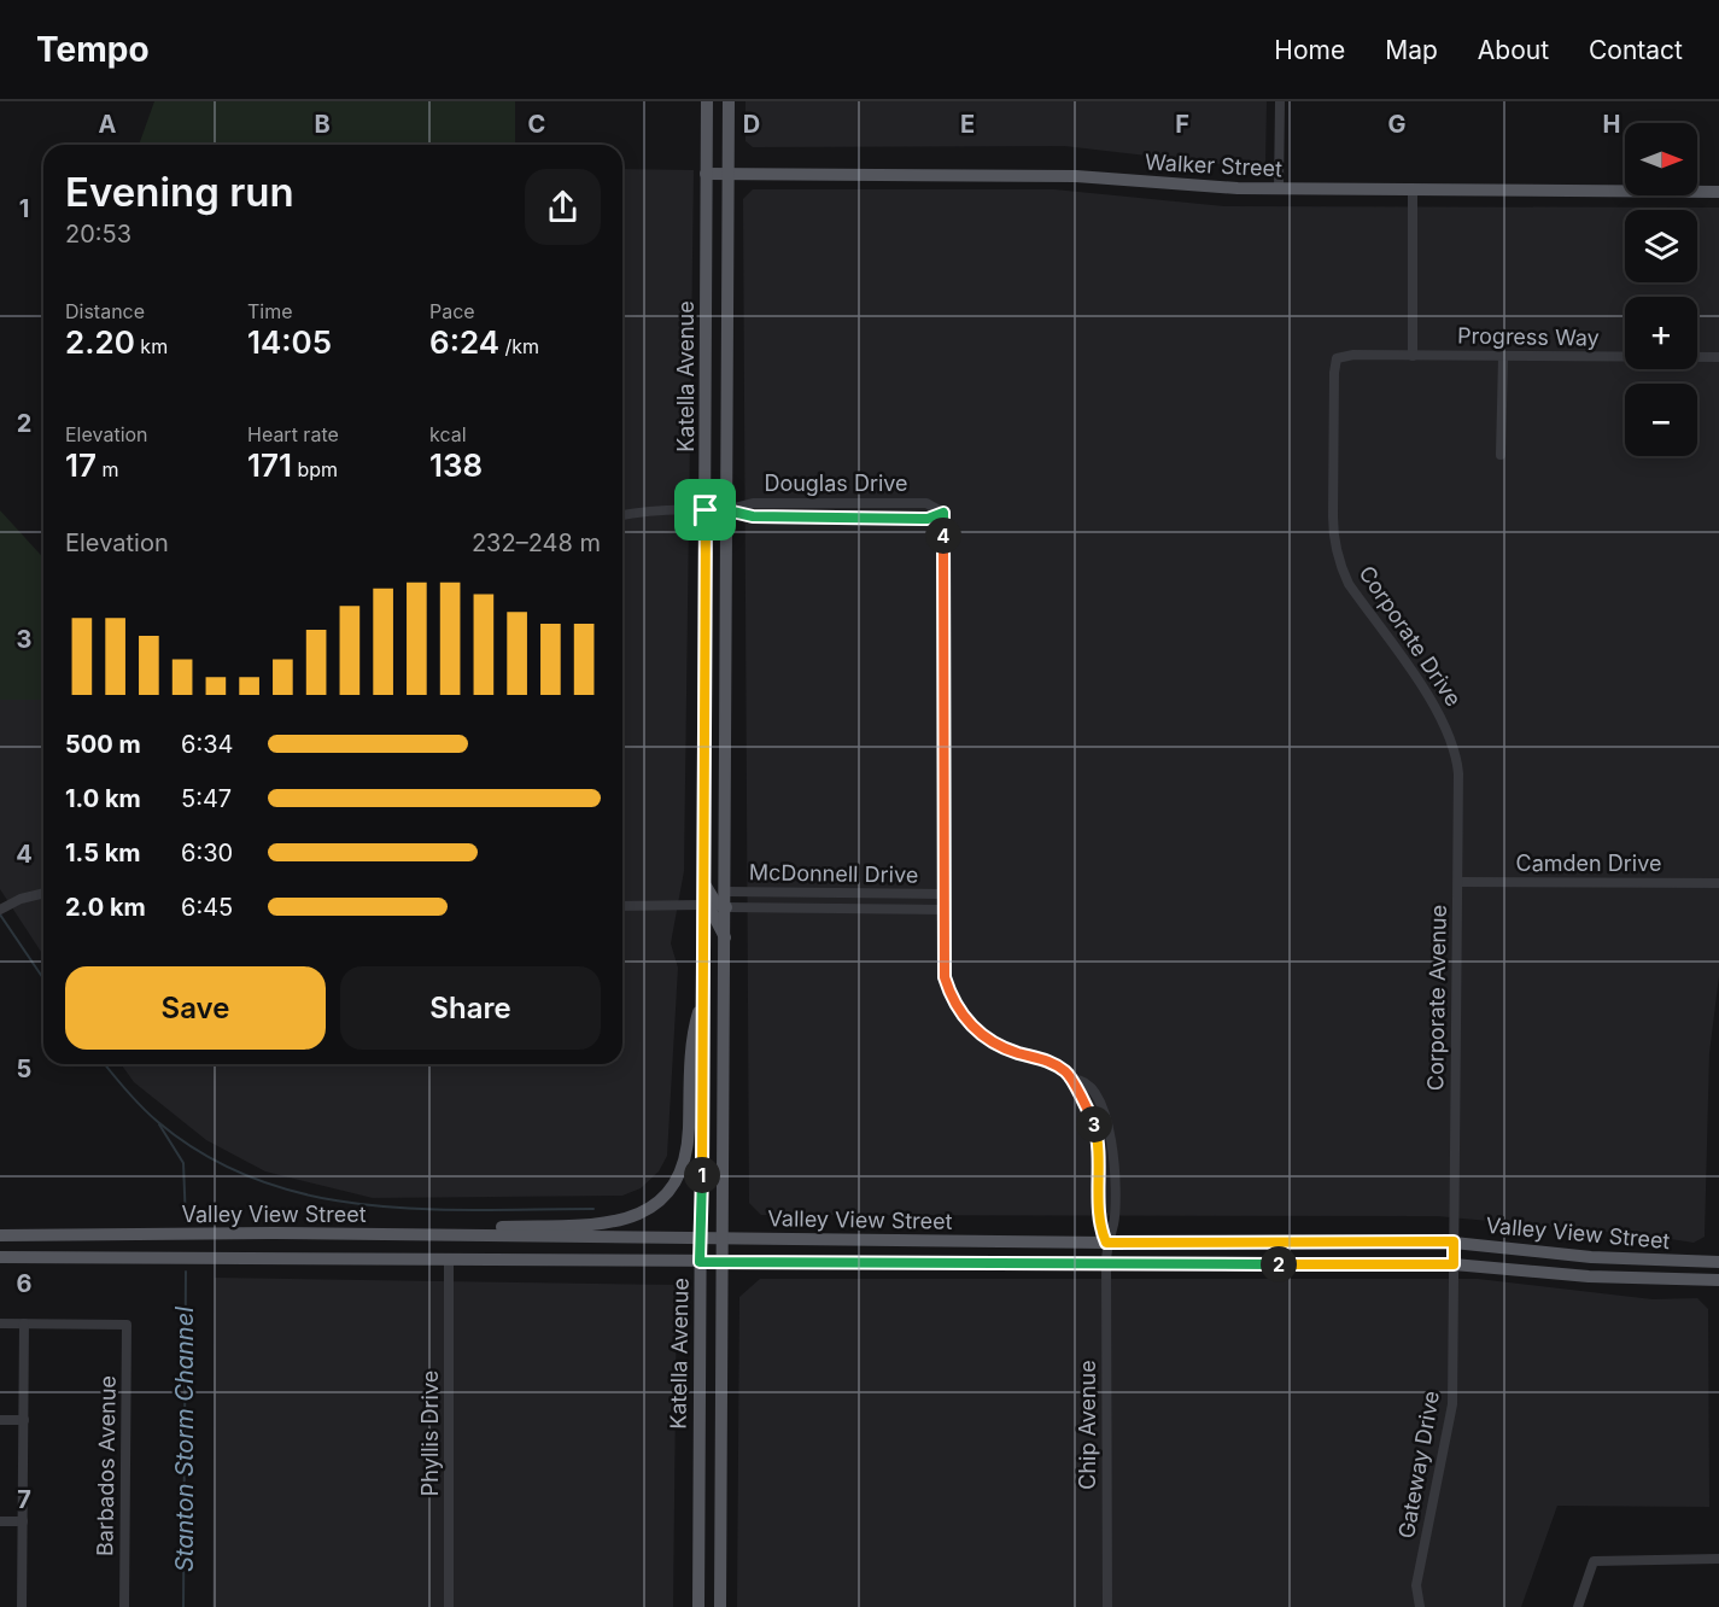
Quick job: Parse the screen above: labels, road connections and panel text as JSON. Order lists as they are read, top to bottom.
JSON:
{
  "streets": {
    "main road": ["Walker Street", "Katella Avenue", "Valley View Street"],
    "street": [
      "Progress Way",
      "Douglas Drive",
      "Corporate Drive",
      "Camden Drive",
      "McDonnell Drive",
      "Corporate Avenue",
      "Chip Avenue",
      "Phyllis Drive",
      "Gateway Drive",
      "Barbados Avenue"
    ]
  },
  "crossings": [
    ["Walker Street", "Katella Avenue"],
    ["Progress Way", "Corporate Drive"],
    ["Katella Avenue", "Douglas Drive"],
    ["Katella Avenue", "McDonnell Drive"],
    ["Katella Avenue", "Valley View Street"],
    ["Corporate Drive", "Corporate Avenue"],
    ["Camden Drive", "Corporate Avenue"],
    ["Corporate Avenue", "Valley View Street"],
    ["Corporate Avenue", "Gateway Drive"],
    ["Valley View Street", "Chip Avenue"],
    ["Valley View Street", "Phyllis Drive"],
    ["Valley View Street", "Gateway Drive"]
  ],
  "water": ["Stanton Storm Channel"],
  "north": "right",
  "page": {
    "header": "Tempo",
    "nav": [
      "Home",
      "Map",
      "About",
      "Contact"
    ],
    "map_buttons": ["+", "−"],
    "heading": ["Evening run", "20:53"],
    "stats": [
      ["Distance", "2.20 km"],
      ["Time", "14:05"],
      ["Pace", "6:24 /km"],
      ["Elevation", "17 m"],
      ["Heart rate", "171 bpm"],
      ["kcal", "138"]
    ],
    "chart": ["Elevation", "232–248 m"],
    "pins": [
      "4",
      "3",
      "1",
      "2"
    ],
    "list": [
      {
        "name": "500 m",
        "note": "6:34"
      },
      {
        "name": "1.0 km",
        "note": "5:47"
      },
      {
        "name": "1.5 km",
        "note": "6:30"
      },
      {
        "name": "2.0 km",
        "note": "6:45"
      }
    ],
    "buttons": ["Save", "Share"]
  },
  "grid": {
    "columns": [
      "A",
      "B",
      "C",
      "D",
      "E",
      "F",
      "G",
      "H"
    ],
    "rows": [
      "1",
      "2",
      "3",
      "4",
      "5",
      "6",
      "7"
    ]
  }
}
